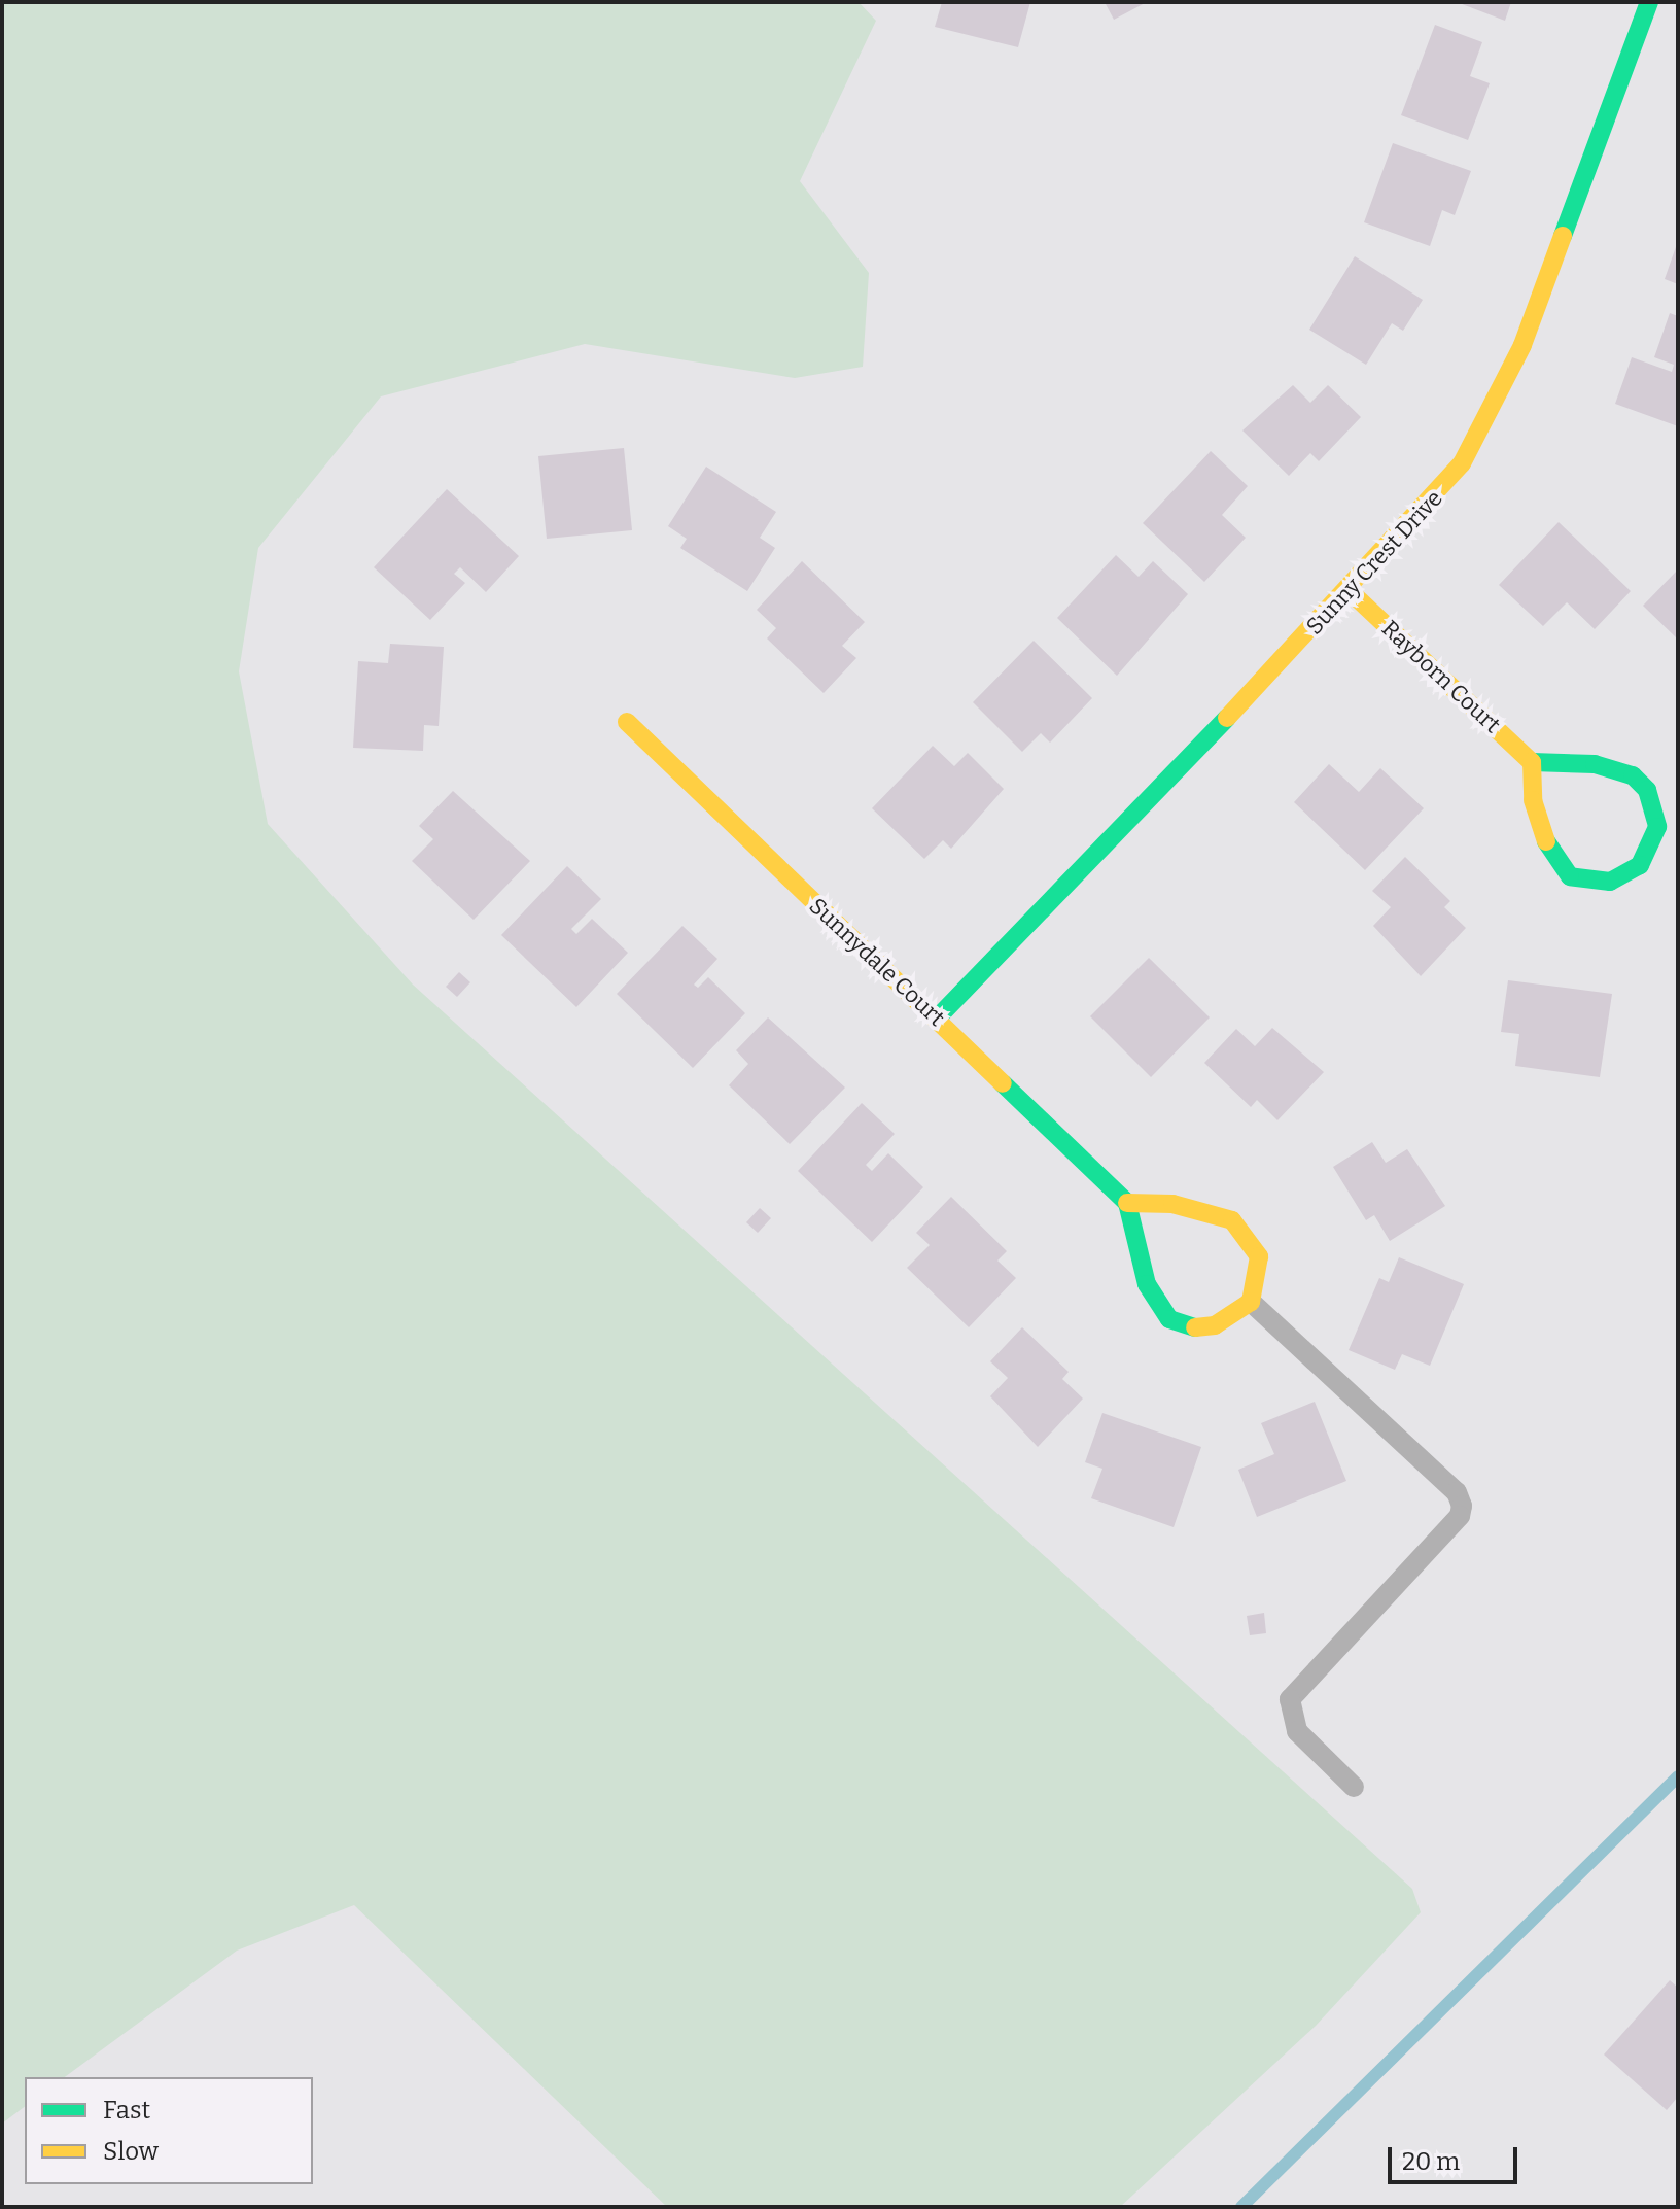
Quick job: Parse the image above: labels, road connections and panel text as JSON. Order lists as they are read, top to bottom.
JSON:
{
  "streets": {
    "street": ["Sunny Crest Drive", "Rayborn Court", "Sunnydale Court"]
  },
  "crossings": [
    ["Sunny Crest Drive", "Rayborn Court"],
    ["Sunny Crest Drive", "Sunnydale Court"]
  ],
  "legend": ["Fast", "Slow"],
  "scale_bar": "20 m"
}
